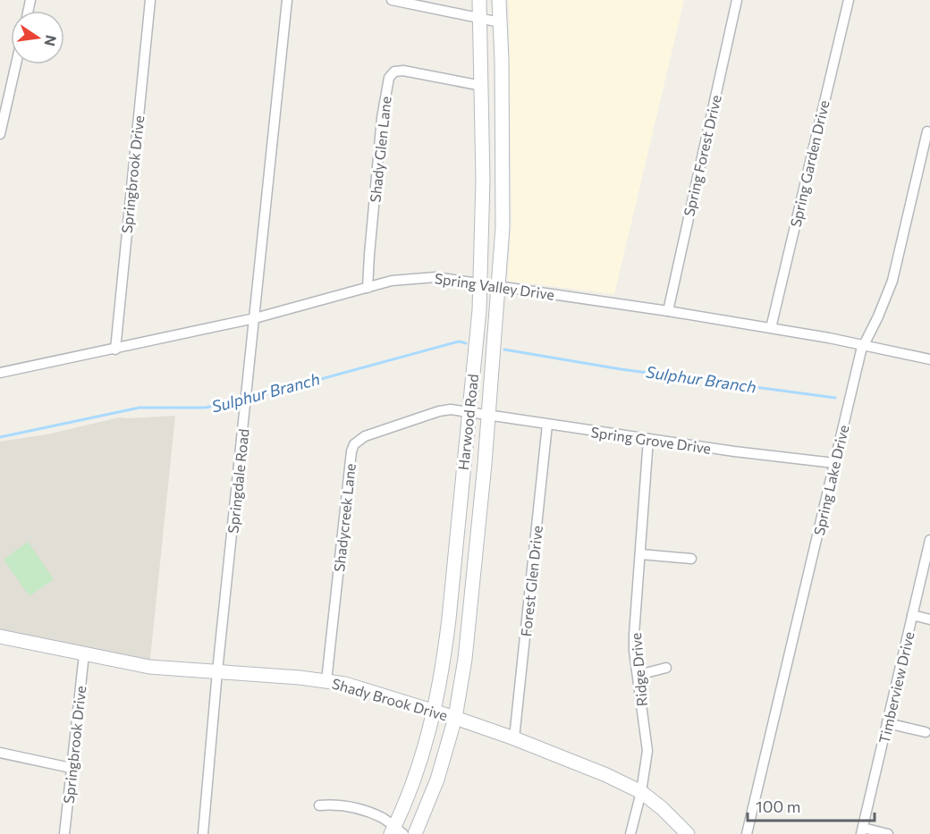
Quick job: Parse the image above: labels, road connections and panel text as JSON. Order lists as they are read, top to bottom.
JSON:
{
  "streets": {
    "main road": ["Harwood Road", "Shady Brook Drive"],
    "street": [
      "Shady Glen Lane",
      "Spring Forest Drive",
      "Spring Garden Drive",
      "Springbrook Drive",
      "Spring Valley Drive",
      "Spring Grove Drive",
      "Spring Lake Drive",
      "Springdale Road",
      "Shadycreek Lane",
      "Forest Glen Drive",
      "Ridge Drive",
      "Timberview Drive"
    ]
  },
  "crossings": [
    ["Shady Glen Lane", "Spring Valley Drive"],
    ["Shady Glen Lane", "Harwood Road"],
    ["Spring Forest Drive", "Spring Valley Drive"],
    ["Spring Garden Drive", "Spring Valley Drive"],
    ["Springbrook Drive", "Spring Valley Drive"],
    ["Springbrook Drive", "Shady Brook Drive"],
    ["Spring Valley Drive", "Harwood Road"],
    ["Spring Valley Drive", "Spring Lake Drive"],
    ["Spring Valley Drive", "Springdale Road"],
    ["Harwood Road", "Spring Grove Drive"],
    ["Harwood Road", "Shadycreek Lane"],
    ["Harwood Road", "Shady Brook Drive"],
    ["Spring Grove Drive", "Spring Lake Drive"],
    ["Spring Grove Drive", "Shadycreek Lane"],
    ["Spring Grove Drive", "Forest Glen Drive"],
    ["Spring Grove Drive", "Ridge Drive"],
    ["Springdale Road", "Shady Brook Drive"],
    ["Shadycreek Lane", "Shady Brook Drive"],
    ["Forest Glen Drive", "Shady Brook Drive"],
    ["Ridge Drive", "Shady Brook Drive"]
  ],
  "water": ["Sulphur Branch"],
  "scale_bar": "100 m",
  "north": "right"
}
